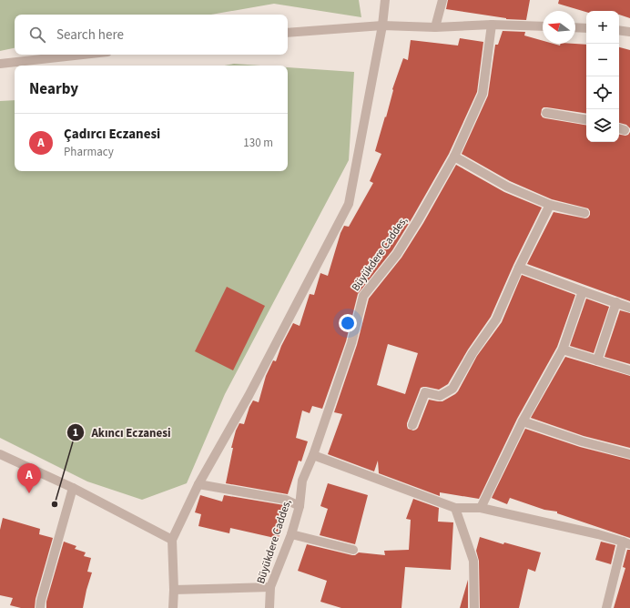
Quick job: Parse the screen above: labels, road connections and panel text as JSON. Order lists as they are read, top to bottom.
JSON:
{
  "streets": {
    "street": ["Büyükdere Caddes,"]
  },
  "places": ["Akıncı Eczanesi"],
  "north": "left",
  "page": {
    "map_buttons": ["+", "−"],
    "search": "Search here",
    "heading": "Nearby",
    "list": [
      {
        "mark": "A",
        "name": "Çadırcı Eczanesi",
        "note": "Pharmacy",
        "value": "130 m"
      }
    ],
    "pins": "A"
  }
}
